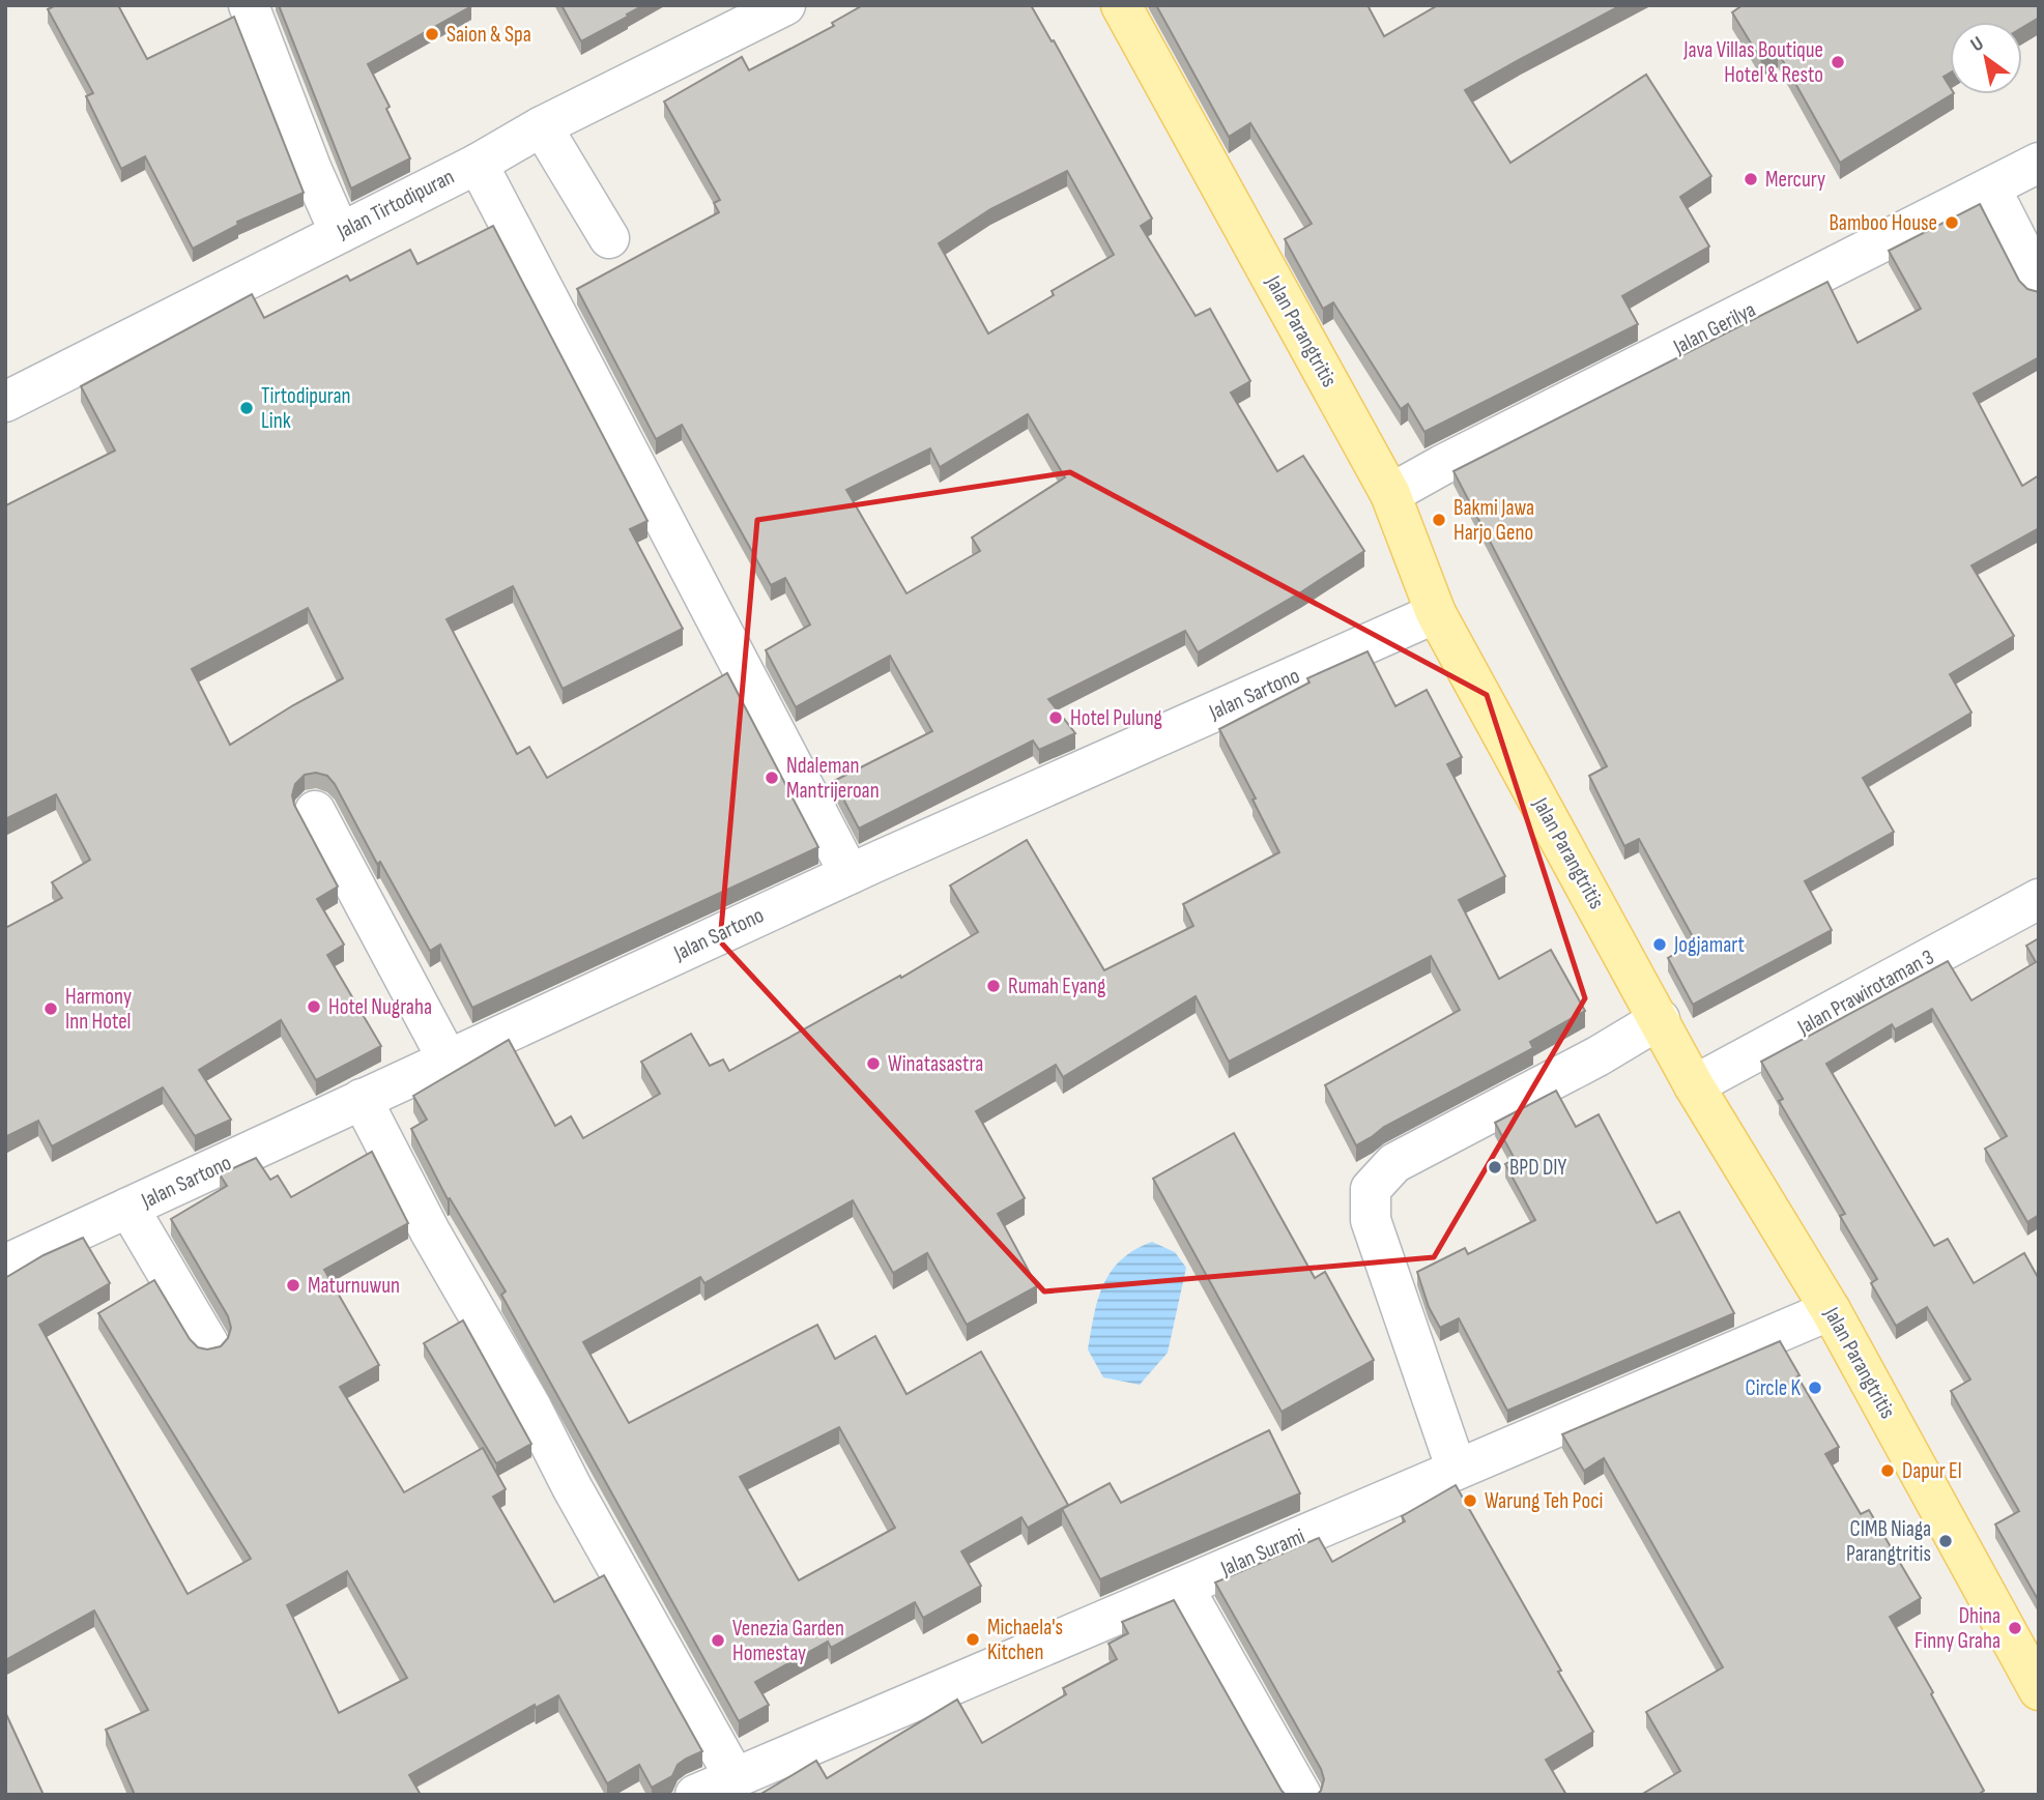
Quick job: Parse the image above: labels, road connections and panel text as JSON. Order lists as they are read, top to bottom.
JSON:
{
  "streets": {
    "main road": ["Jalan Parangtritis"],
    "street": [
      "Jalan Tirtodipuran",
      "Jalan Gerilya",
      "Jalan Sartono",
      "Jalan Prawirotaman 3",
      "Jalan Surami"
    ]
  },
  "crossings": [
    ["Jalan Gerilya", "Jalan Parangtritis"],
    ["Jalan Parangtritis", "Jalan Sartono"],
    ["Jalan Parangtritis", "Jalan Prawirotaman 3"],
    ["Jalan Parangtritis", "Jalan Surami"]
  ],
  "places": [
    "Saion & Spa",
    "Java Villas Boutique Hotel & Resto",
    "Mercury",
    "Bamboo House",
    "Tirtodipuran Link",
    "Bakmi Jawa Harjo Geno",
    "Hotel Pulung",
    "Ndaleman Mantrijeroan",
    "Jogjamart",
    "Rumah Eyang",
    "Hotel Nugraha",
    "Harmony Inn Hotel",
    "Winatasastra",
    "BPD DIY",
    "Maturnuwun",
    "Circle K",
    "Dapur El",
    "Warung Teh Poci",
    "CIMB Niaga Parangtritis",
    "Dhina Finny Graha",
    "Michaela's Kitchen",
    "Venezia Garden Homestay"
  ],
  "north": "top left"
}
